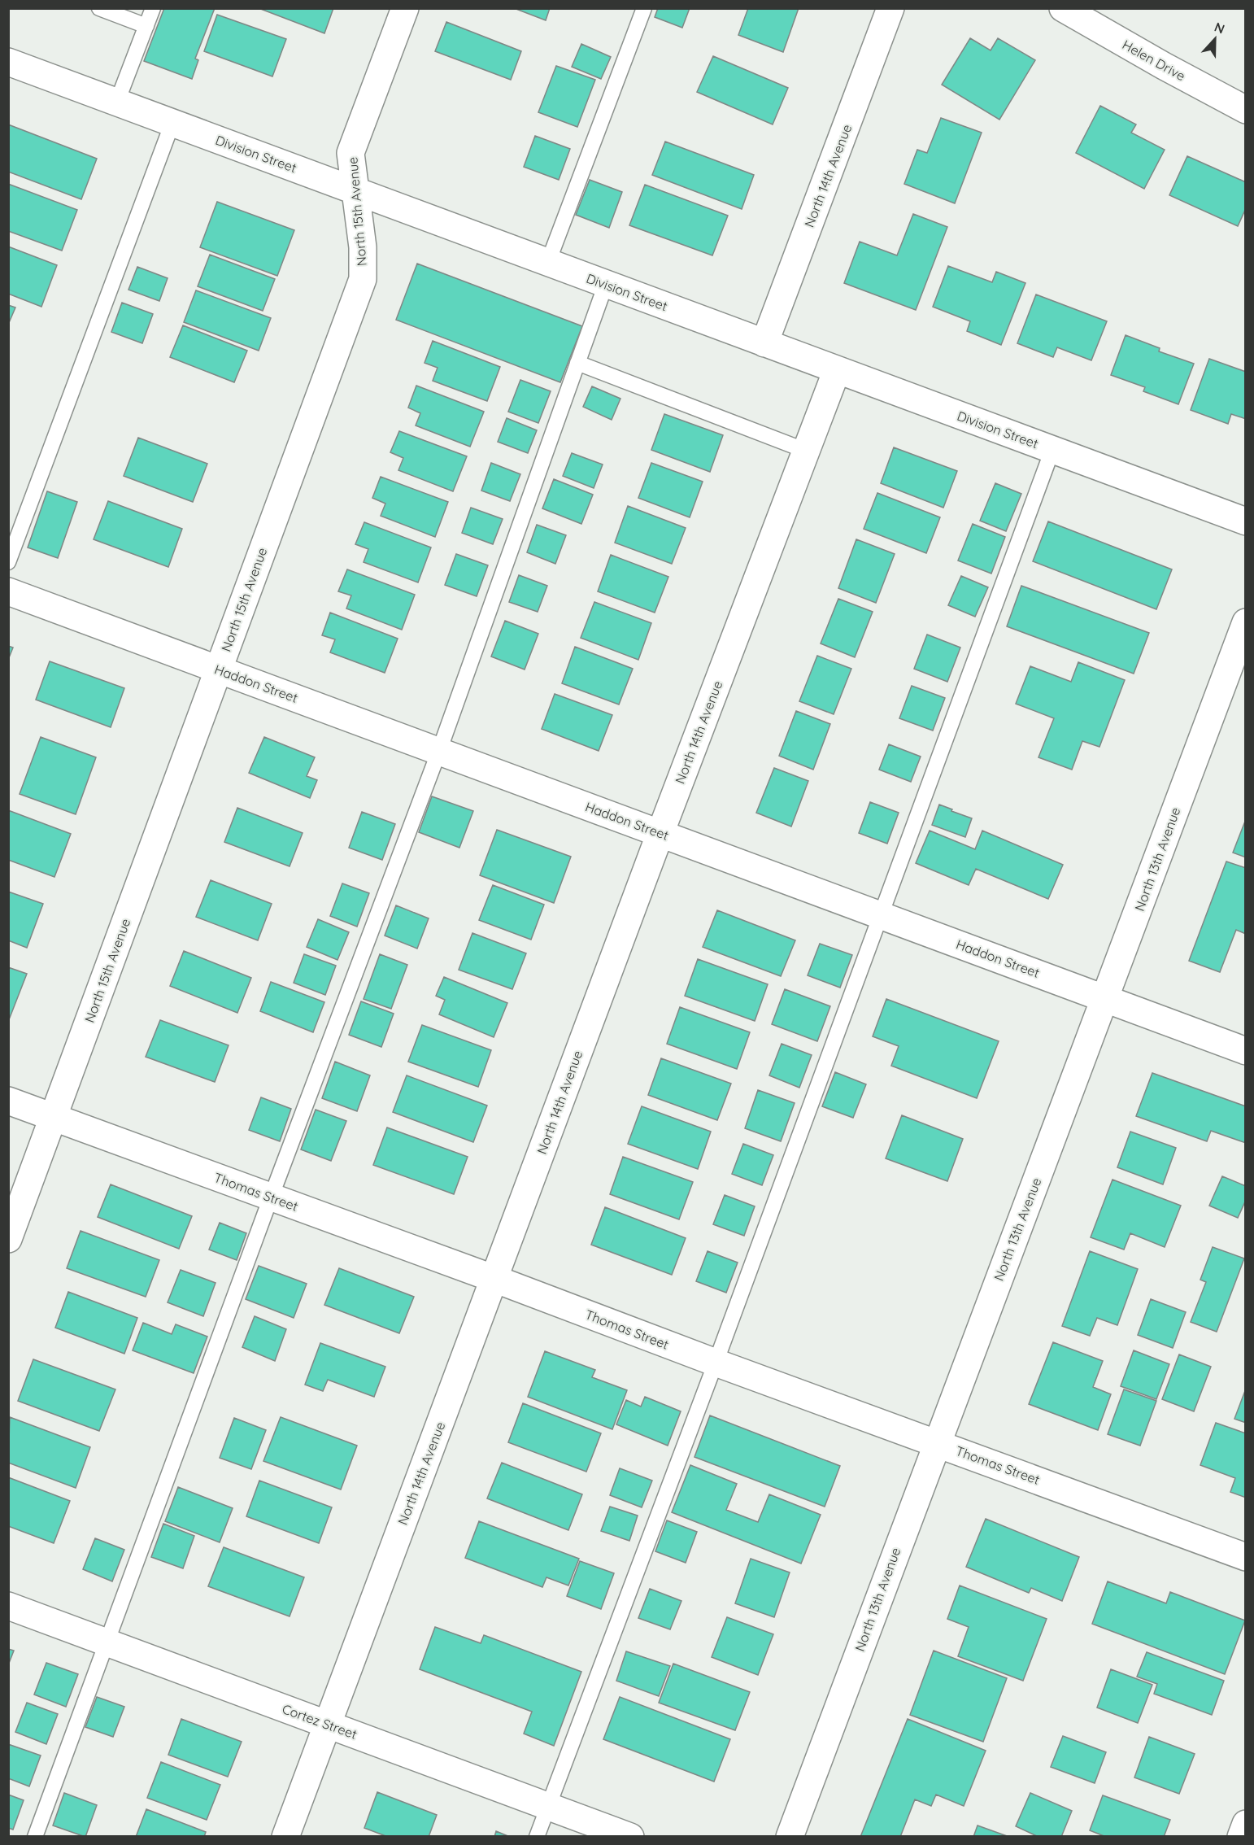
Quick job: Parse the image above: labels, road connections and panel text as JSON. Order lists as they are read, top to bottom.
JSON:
{
  "streets": {
    "street": [
      "Helen Drive",
      "Division Street",
      "North 14th Avenue",
      "North 15th Avenue",
      "Haddon Street",
      "North 13th Avenue",
      "Thomas Street",
      "Cortez Street"
    ]
  },
  "crossings": [
    ["Division Street", "North 14th Avenue"],
    ["Division Street", "North 15th Avenue"],
    ["North 14th Avenue", "Haddon Street"],
    ["North 14th Avenue", "Thomas Street"],
    ["North 14th Avenue", "Cortez Street"],
    ["North 15th Avenue", "Haddon Street"],
    ["North 15th Avenue", "Thomas Street"],
    ["Haddon Street", "North 13th Avenue"],
    ["North 13th Avenue", "Thomas Street"]
  ],
  "north": "top"
}
